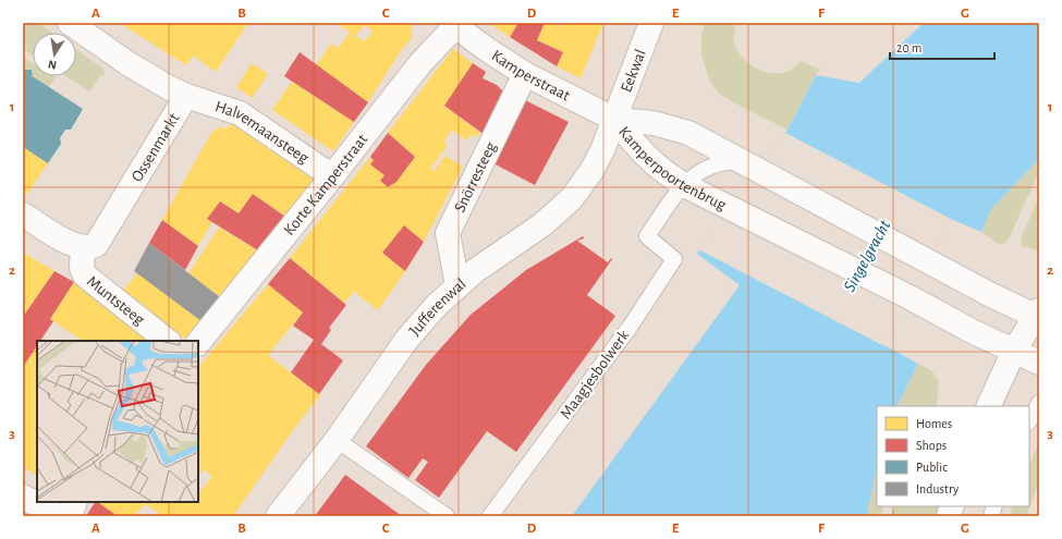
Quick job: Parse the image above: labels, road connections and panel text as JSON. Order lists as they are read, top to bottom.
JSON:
{
  "streets": {
    "street": [
      "Eekwal",
      "Kamperstraat",
      "Halvemaansteeg",
      "Ossenmarkt",
      "Kamperpoortenbrug",
      "Snörresteeg",
      "Korte Kamperstraat",
      "Muntsteeg",
      "Jufferenwal"
    ],
    "lane": ["Maagjesbolwerk"]
  },
  "crossings": [
    ["Eekwal", "Kamperstraat"],
    ["Eekwal", "Kamperpoortenbrug"],
    ["Eekwal", "Jufferenwal"],
    ["Kamperstraat", "Kamperpoortenbrug"],
    ["Kamperstraat", "Snörresteeg"],
    ["Kamperstraat", "Korte Kamperstraat"],
    ["Kamperstraat", "Jufferenwal"],
    ["Halvemaansteeg", "Ossenmarkt"],
    ["Halvemaansteeg", "Korte Kamperstraat"],
    ["Ossenmarkt", "Muntsteeg"],
    ["Kamperpoortenbrug", "Jufferenwal"],
    ["Kamperpoortenbrug", "Maagjesbolwerk"],
    ["Snörresteeg", "Jufferenwal"]
  ],
  "water": ["Singelgracht"],
  "legend": [
    "Homes",
    "Shops",
    "Public",
    "Industry"
  ],
  "scale_bar": "20 m",
  "north": "bottom",
  "grid": {
    "columns": [
      "A",
      "B",
      "C",
      "D",
      "E",
      "F",
      "G"
    ],
    "rows": ["1", "2", "3"]
  }
}
